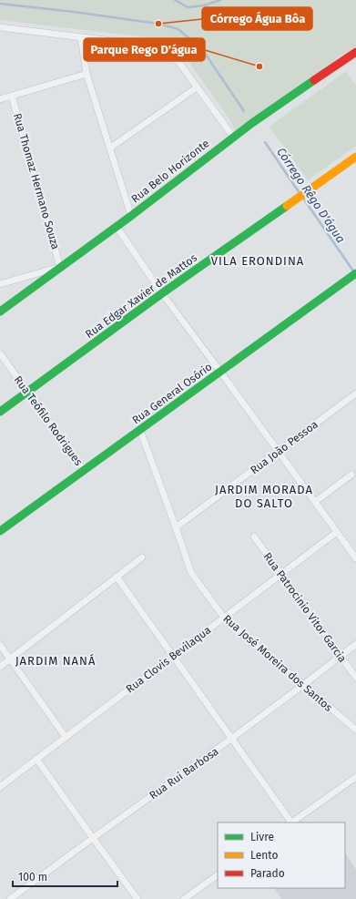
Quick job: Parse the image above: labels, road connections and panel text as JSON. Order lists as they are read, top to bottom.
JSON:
{
  "streets": {
    "street": [
      "Rua Belo Horizonte",
      "Rua Thomaz Hermano Souza",
      "Rua Edgar Xavier de Mattos",
      "Rua General Osório",
      "Rua Teófilo Rodrigues",
      "Rua João Pessoa",
      "Rua Patrocinio Vitor Garcia",
      "Rua Clovis Bevilaqua",
      "Rua José Moreira dos Santos",
      "Rua Rui Barbosa"
    ]
  },
  "crossings": [
    ["Rua Belo Horizonte", "Rua Thomaz Hermano Souza"],
    ["Rua Edgar Xavier de Mattos", "Rua Teófilo Rodrigues"],
    ["Rua General Osório", "Rua Teófilo Rodrigues"],
    ["Rua General Osório", "Rua José Moreira dos Santos"],
    ["Rua João Pessoa", "Rua José Moreira dos Santos"],
    ["Rua Patrocinio Vitor Garcia", "Rua Clovis Bevilaqua"],
    ["Rua Patrocinio Vitor Garcia", "Rua Rui Barbosa"],
    ["Rua Clovis Bevilaqua", "Rua José Moreira dos Santos"],
    ["Rua José Moreira dos Santos", "Rua Rui Barbosa"]
  ],
  "districts": ["VILA ERONDINA", "JARDIM MORADA DO SALTO", "JARDIM NANÁ"],
  "water": ["Córrego Rêgo D'água"],
  "places": ["Córrego Água Bôa", "Parque Rego D'água"],
  "legend": ["Livre", "Lento", "Parado"],
  "scale_bar": "100 m"
}
